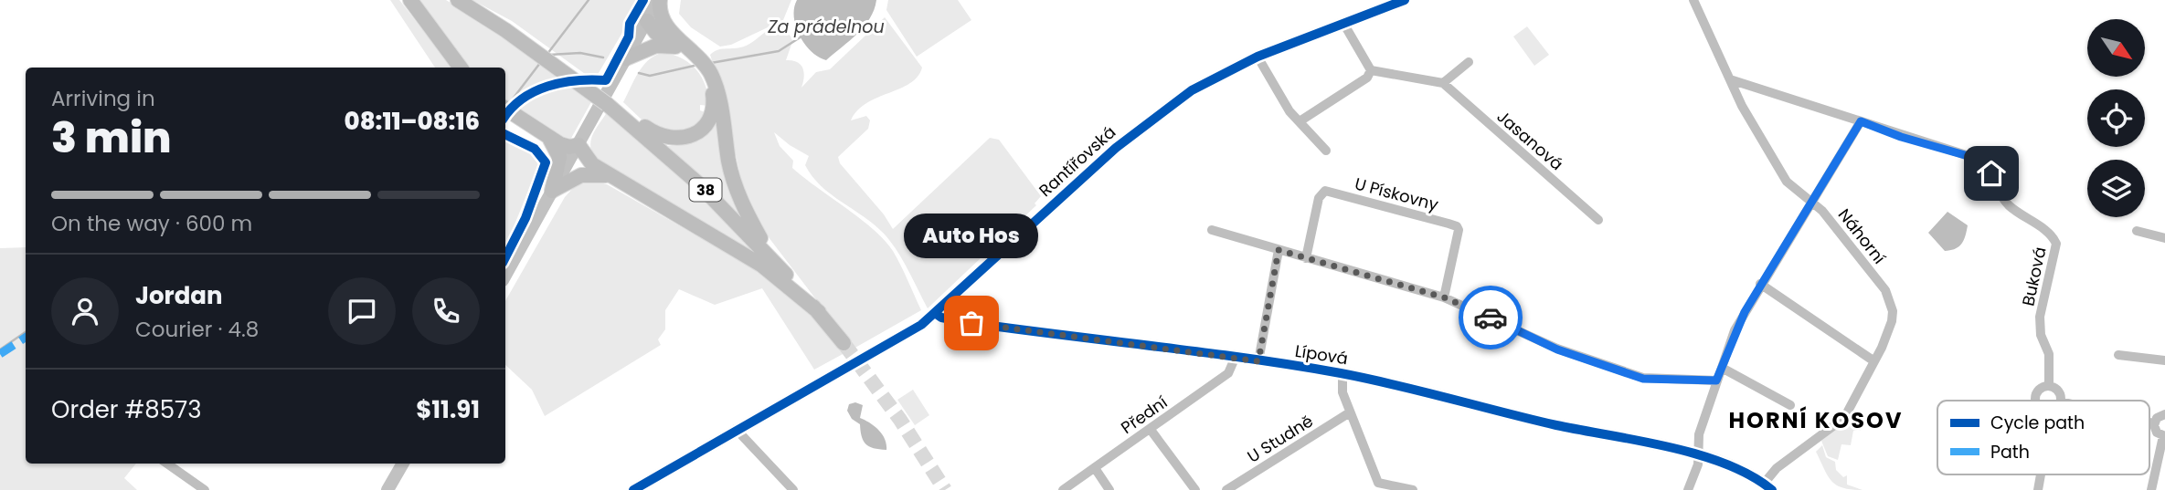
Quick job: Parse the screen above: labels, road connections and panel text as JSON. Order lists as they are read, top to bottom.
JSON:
{
  "streets": {
    "main road": ["38"],
    "street": [
      "Jasanová",
      "Rantířovská",
      "U Pískovny",
      "Náhorní",
      "Buková",
      "Lípová",
      "Přední",
      "U Studně"
    ]
  },
  "crossings": [
    ["Rantířovská", "Lípová"],
    ["Náhorní", "Buková"],
    ["Lípová", "Přední"]
  ],
  "districts": ["HORNÍ KOSOV"],
  "water": ["Za prádelnou"],
  "places": ["Auto Hos"],
  "legend": ["Cycle path", "Path"],
  "north": "bottom right",
  "page": {
    "heading": ["3 min", "Arriving in", "08:11–08:16"],
    "panel": [
      "Jordan",
      "Courier · 4.8",
      "Order #8573",
      "$11.91"
    ],
    "bar": "On the way · 600 m",
    "bubble": "Auto Hos"
  }
}
